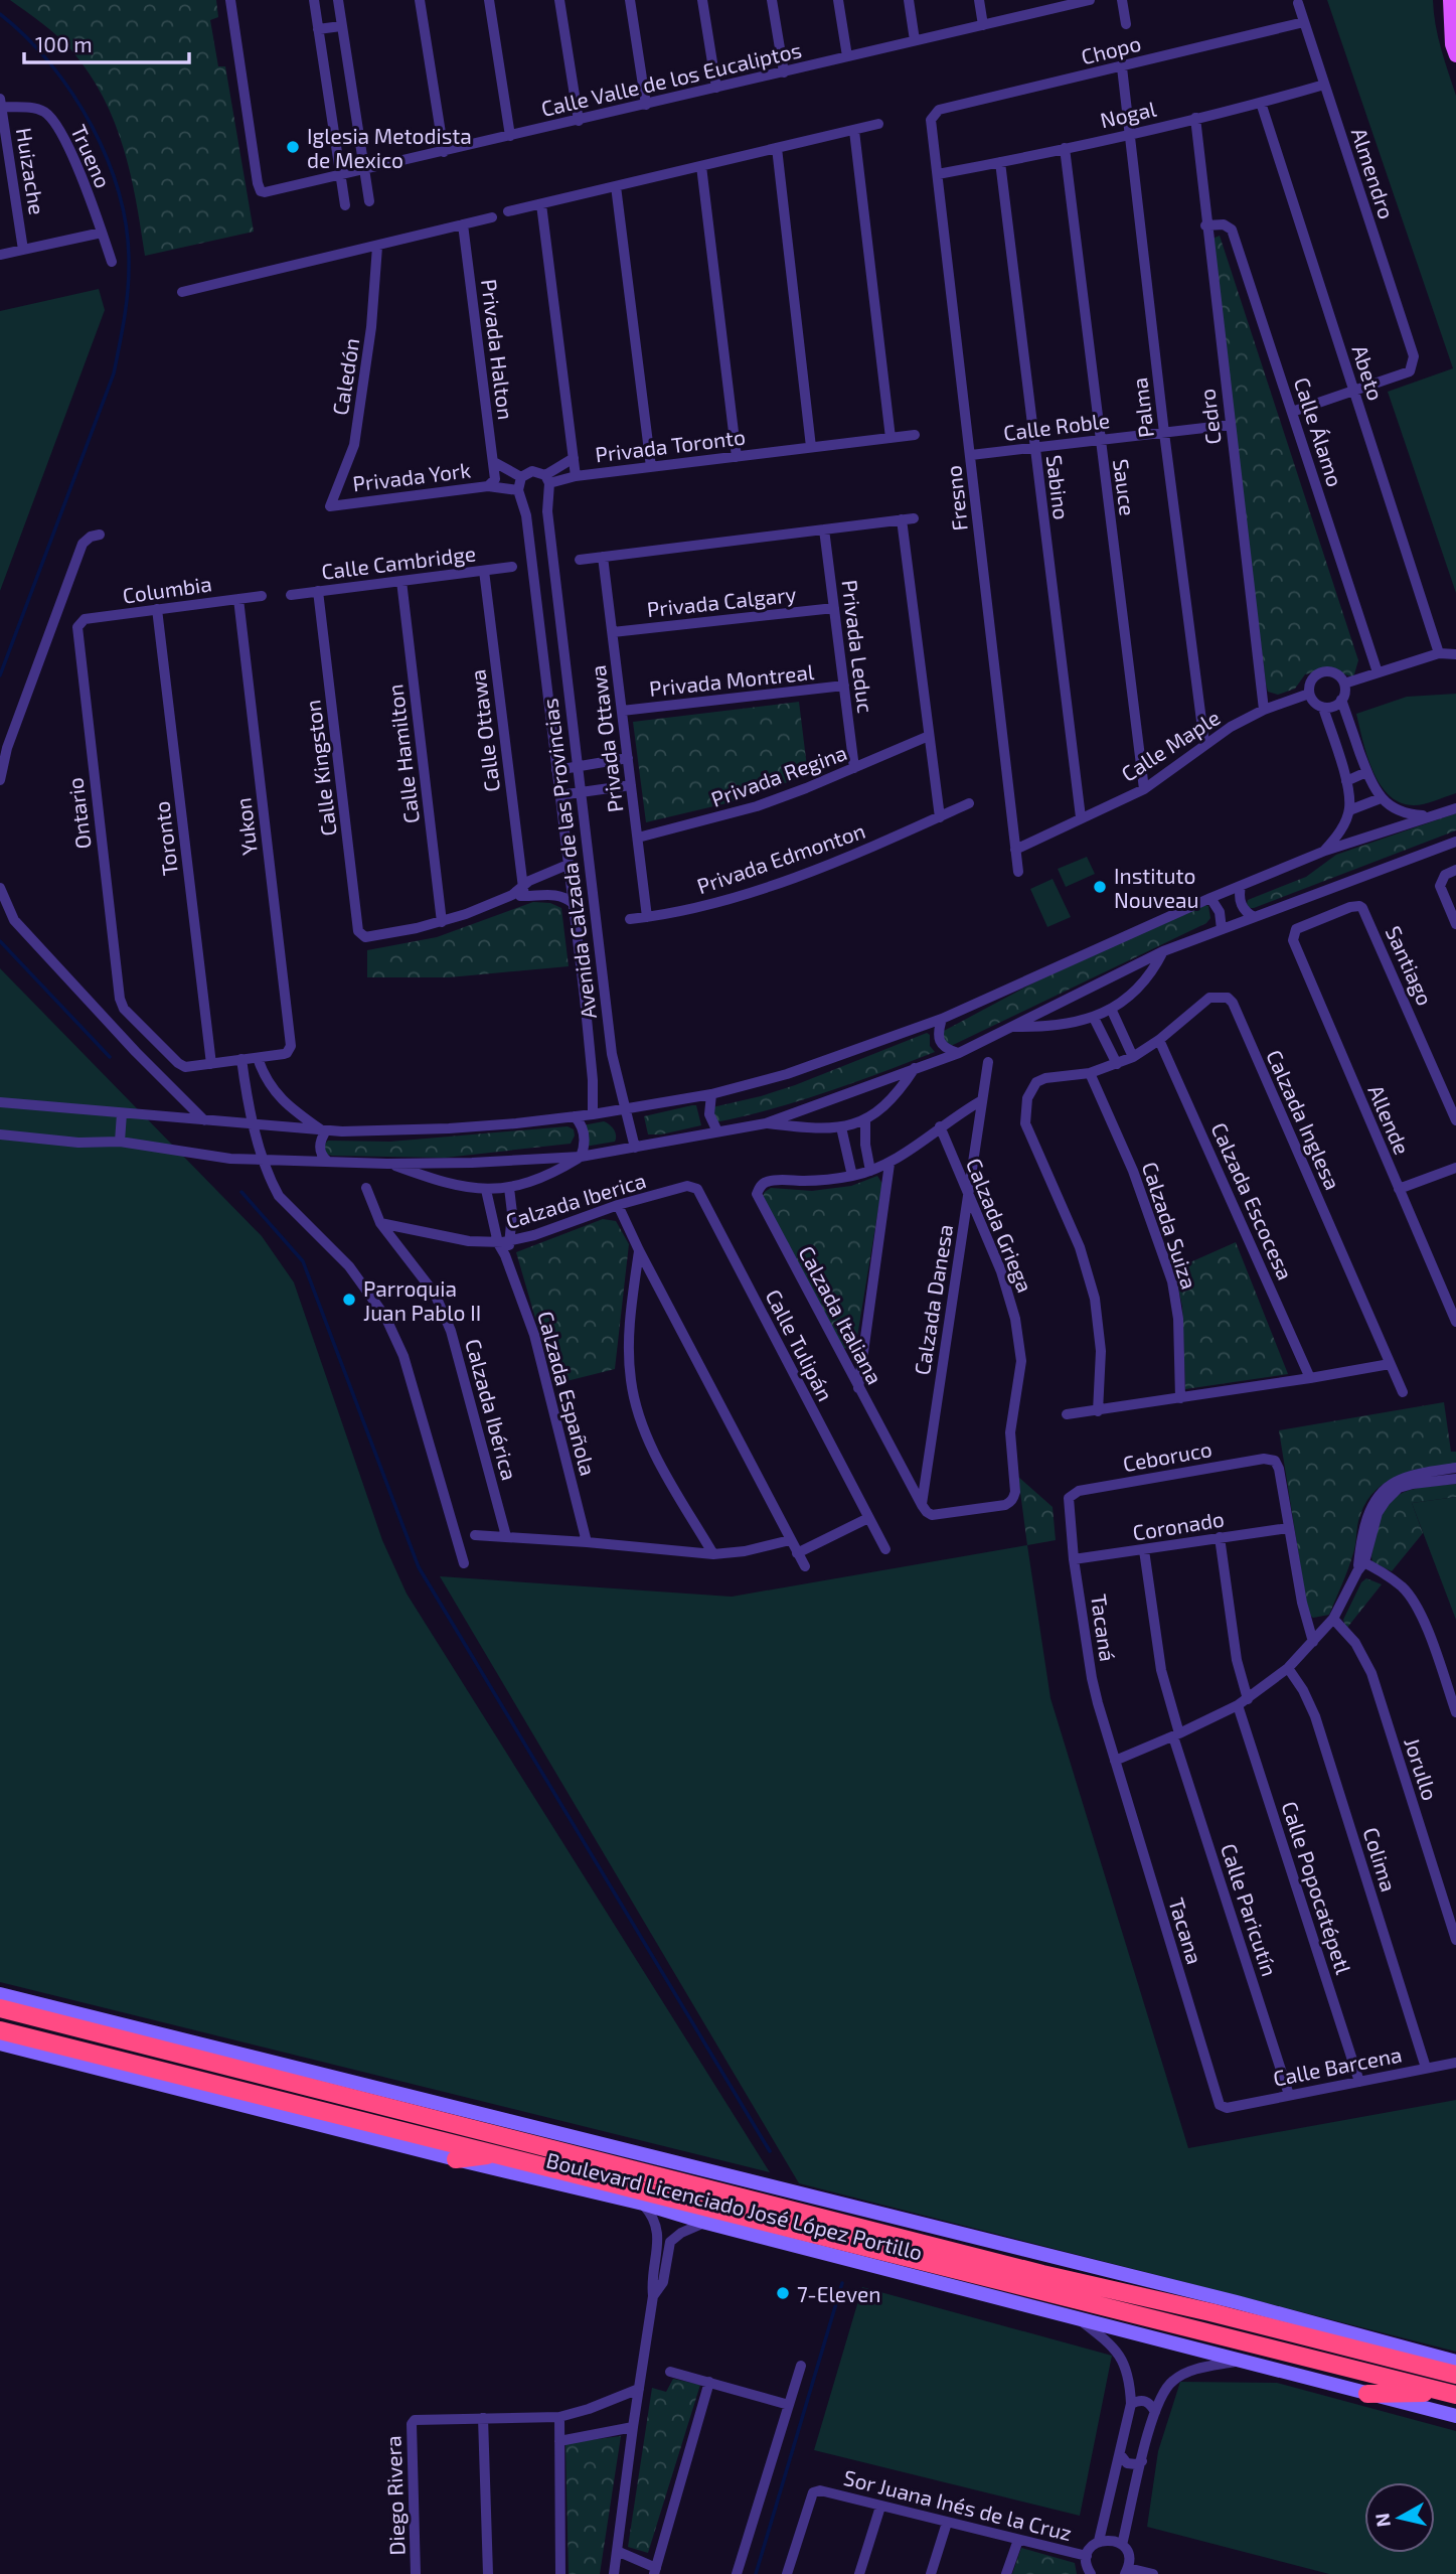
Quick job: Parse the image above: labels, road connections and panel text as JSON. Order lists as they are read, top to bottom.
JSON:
{
  "streets": {
    "highway": ["Boulevard Licenciado José López Portillo"],
    "street": [
      "Chopo",
      "Calle Valle de los Eucaliptos",
      "Nogal",
      "Trueno",
      "Huizache",
      "Almendro",
      "Privada Halton",
      "Abeto",
      "Caledón",
      "Palma",
      "Cedro",
      "Calle Roble",
      "Calle Álamo",
      "Privada Toronto",
      "Privada York",
      "Sabino",
      "Sauce",
      "Fresno",
      "Calle Cambridge",
      "Columbia",
      "Privada Calgary",
      "Privada Leduc",
      "Privada Montreal",
      "Calle Ottawa",
      "Privada Ottawa",
      "Calle Maple",
      "Calle Hamilton",
      "Calle Kingston",
      "Privada Regina",
      "Ontario",
      "Yukon",
      "Toronto",
      "Privada Edmonton",
      "Avenida Calzada de las Provincias",
      "Santiago",
      "Calzada Inglesa",
      "Allende",
      "Calzada Iberica",
      "Calzada Escocesa",
      "Calzada Griega",
      "Calzada Suiza",
      "Calzada Danesa",
      "Calzada Italiana",
      "Calle Tulipán",
      "Calzada Española",
      "Calzada Ibérica",
      "Ceboruco",
      "Coronado",
      "Tacaná",
      "Jorullo",
      "Colima",
      "Calle Popocatépetl",
      "Calle Paricutín",
      "Tacana",
      "Calle Barcena",
      "Diego Rivera",
      "Sor Juana Inés de la Cruz"
    ]
  },
  "crossings": [
    ["Chopo", "Almendro"],
    ["Chopo", "Palma"],
    ["Chopo", "Fresno"],
    ["Nogal", "Almendro"],
    ["Nogal", "Abeto"],
    ["Nogal", "Palma"],
    ["Nogal", "Cedro"],
    ["Nogal", "Sabino"],
    ["Nogal", "Sauce"],
    ["Nogal", "Fresno"],
    ["Trueno", "Huizache"],
    ["Almendro", "Abeto"],
    ["Privada Halton", "Privada York"],
    ["Caledón", "Privada York"],
    ["Palma", "Calle Roble"],
    ["Palma", "Calle Maple"],
    ["Cedro", "Calle Roble"],
    ["Cedro", "Calle Álamo"],
    ["Cedro", "Calle Maple"],
    ["Calle Roble", "Sabino"],
    ["Calle Roble", "Sauce"],
    ["Calle Roble", "Fresno"],
    ["Privada York", "Avenida Calzada de las Provincias"],
    ["Sabino", "Calle Maple"],
    ["Sauce", "Calle Maple"],
    ["Fresno", "Calle Maple"],
    ["Calle Cambridge", "Calle Ottawa"],
    ["Calle Cambridge", "Calle Hamilton"],
    ["Calle Cambridge", "Calle Kingston"],
    ["Columbia", "Ontario"],
    ["Columbia", "Yukon"],
    ["Columbia", "Toronto"],
    ["Privada Calgary", "Privada Leduc"],
    ["Privada Calgary", "Privada Ottawa"],
    ["Privada Leduc", "Privada Montreal"],
    ["Privada Leduc", "Privada Regina"],
    ["Privada Montreal", "Privada Ottawa"],
    ["Privada Ottawa", "Privada Regina"],
    ["Privada Ottawa", "Privada Edmonton"],
    ["Calle Hamilton", "Calle Kingston"],
    ["Ontario", "Toronto"],
    ["Santiago", "Allende"],
    ["Calzada Inglesa", "Calzada Escocesa"],
    ["Calzada Inglesa", "Calzada Suiza"],
    ["Calzada Iberica", "Calle Tulipán"],
    ["Calzada Iberica", "Calzada Española"],
    ["Calzada Iberica", "Calzada Ibérica"],
    ["Calzada Griega", "Calzada Danesa"],
    ["Calzada Griega", "Calzada Italiana"],
    ["Calzada Danesa", "Calzada Italiana"],
    ["Ceboruco", "Coronado"],
    ["Ceboruco", "Tacaná"],
    ["Coronado", "Tacaná"],
    ["Coronado", "Calle Paricutín"],
    ["Tacaná", "Tacana"],
    ["Colima", "Calle Barcena"],
    ["Calle Popocatépetl", "Calle Barcena"],
    ["Calle Paricutín", "Calle Barcena"],
    ["Tacana", "Calle Barcena"]
  ],
  "places": [
    "Iglesia Metodista de Mexico",
    "Instituto Nouveau",
    "Parroquia Juan Pablo II",
    "7-Eleven"
  ],
  "scale_bar": "100 m",
  "north": "left"
}
